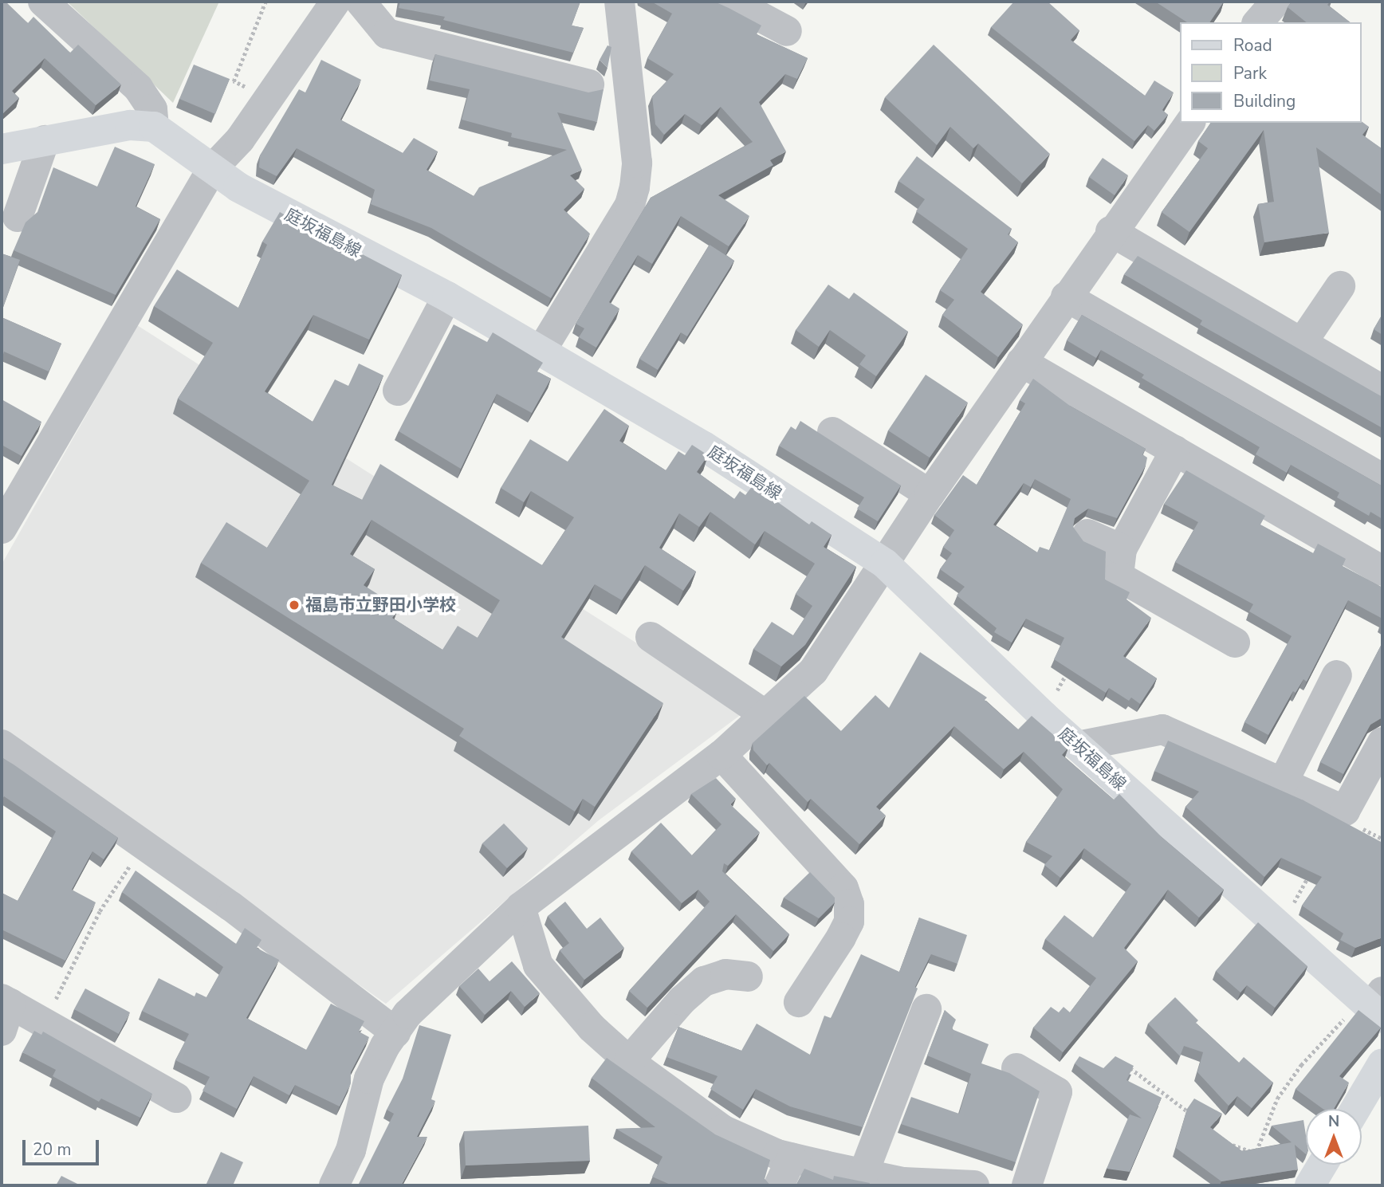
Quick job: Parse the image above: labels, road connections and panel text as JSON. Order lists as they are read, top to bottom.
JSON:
{
  "streets": {
    "main road": ["庭坂福島線"]
  },
  "places": ["福島市立野田小学校"],
  "legend": ["Road", "Park", "Building"],
  "scale_bar": "20 m",
  "north": "top"
}
